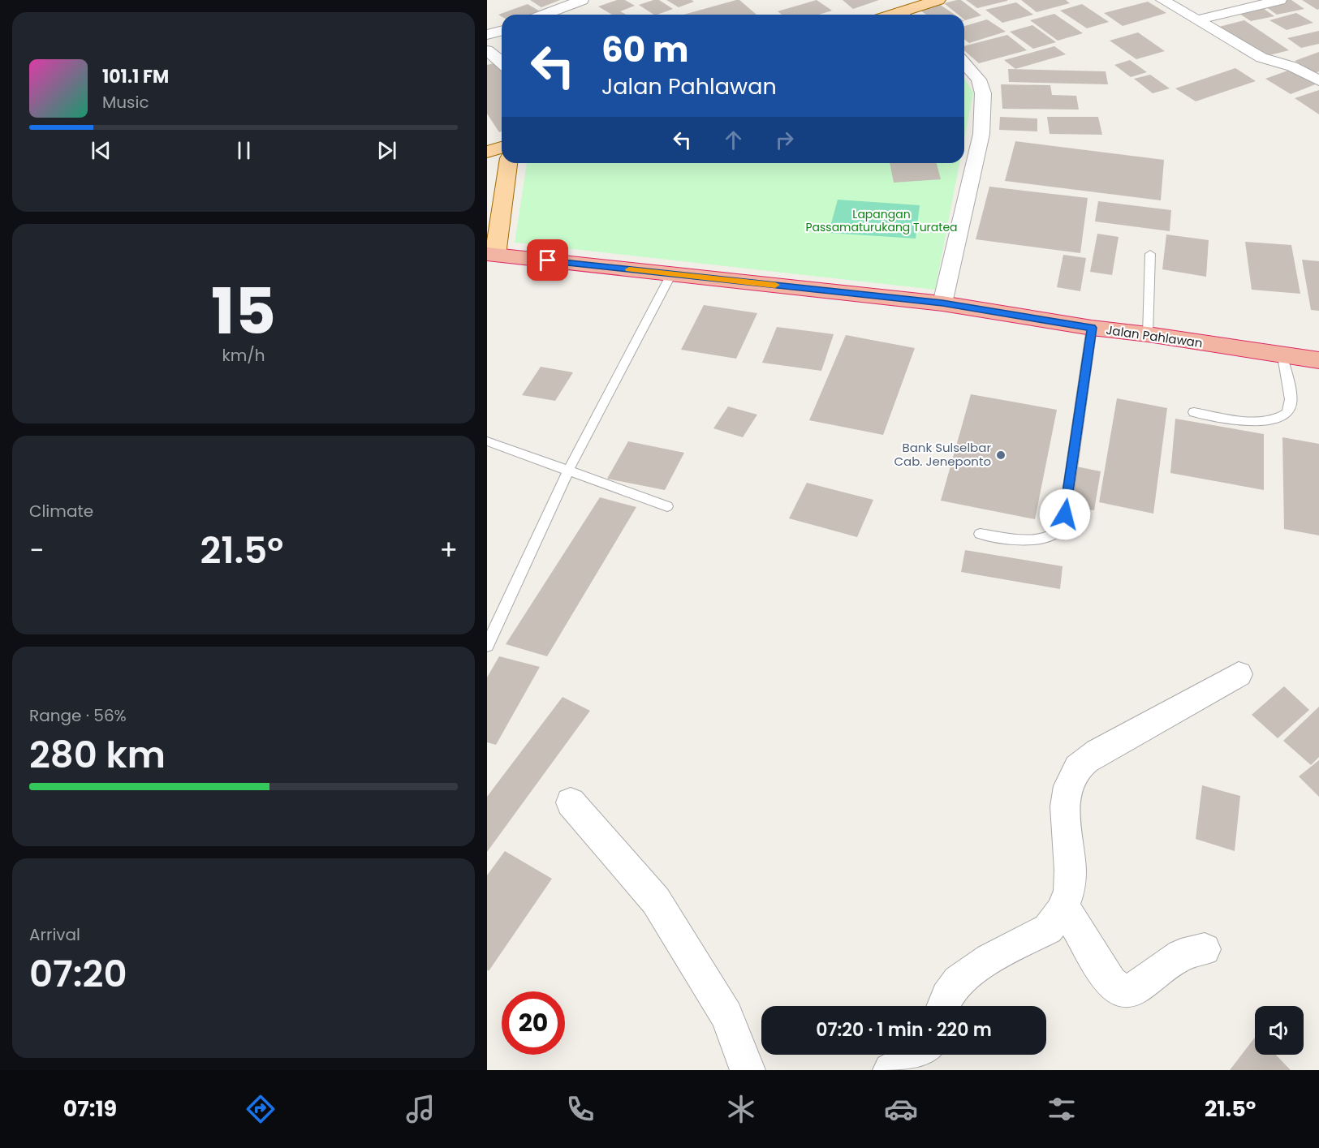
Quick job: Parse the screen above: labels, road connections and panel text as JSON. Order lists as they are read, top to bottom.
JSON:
{
  "streets": {
    "highway": ["Jalan Pahlawan"]
  },
  "parks": ["Lapangan Passamaturukang Turatea"],
  "places": ["Bank Sulselbar Cab. Jeneponto"],
  "page": {
    "turn": ["60 m", "Jalan Pahlawan"],
    "song": ["101.1 FM", "Music"],
    "tile": [
      ["15", "km/h"],
      "Climate",
      ["Range · 56%", "280 km"],
      ["Arrival", "07:20"]
    ],
    "heat": ["−", "21.5°", "+"],
    "limit": "20",
    "trip": "07:20 · 1 min · 220 m",
    "tabs": ["07:19", "21.5°"]
  }
}
